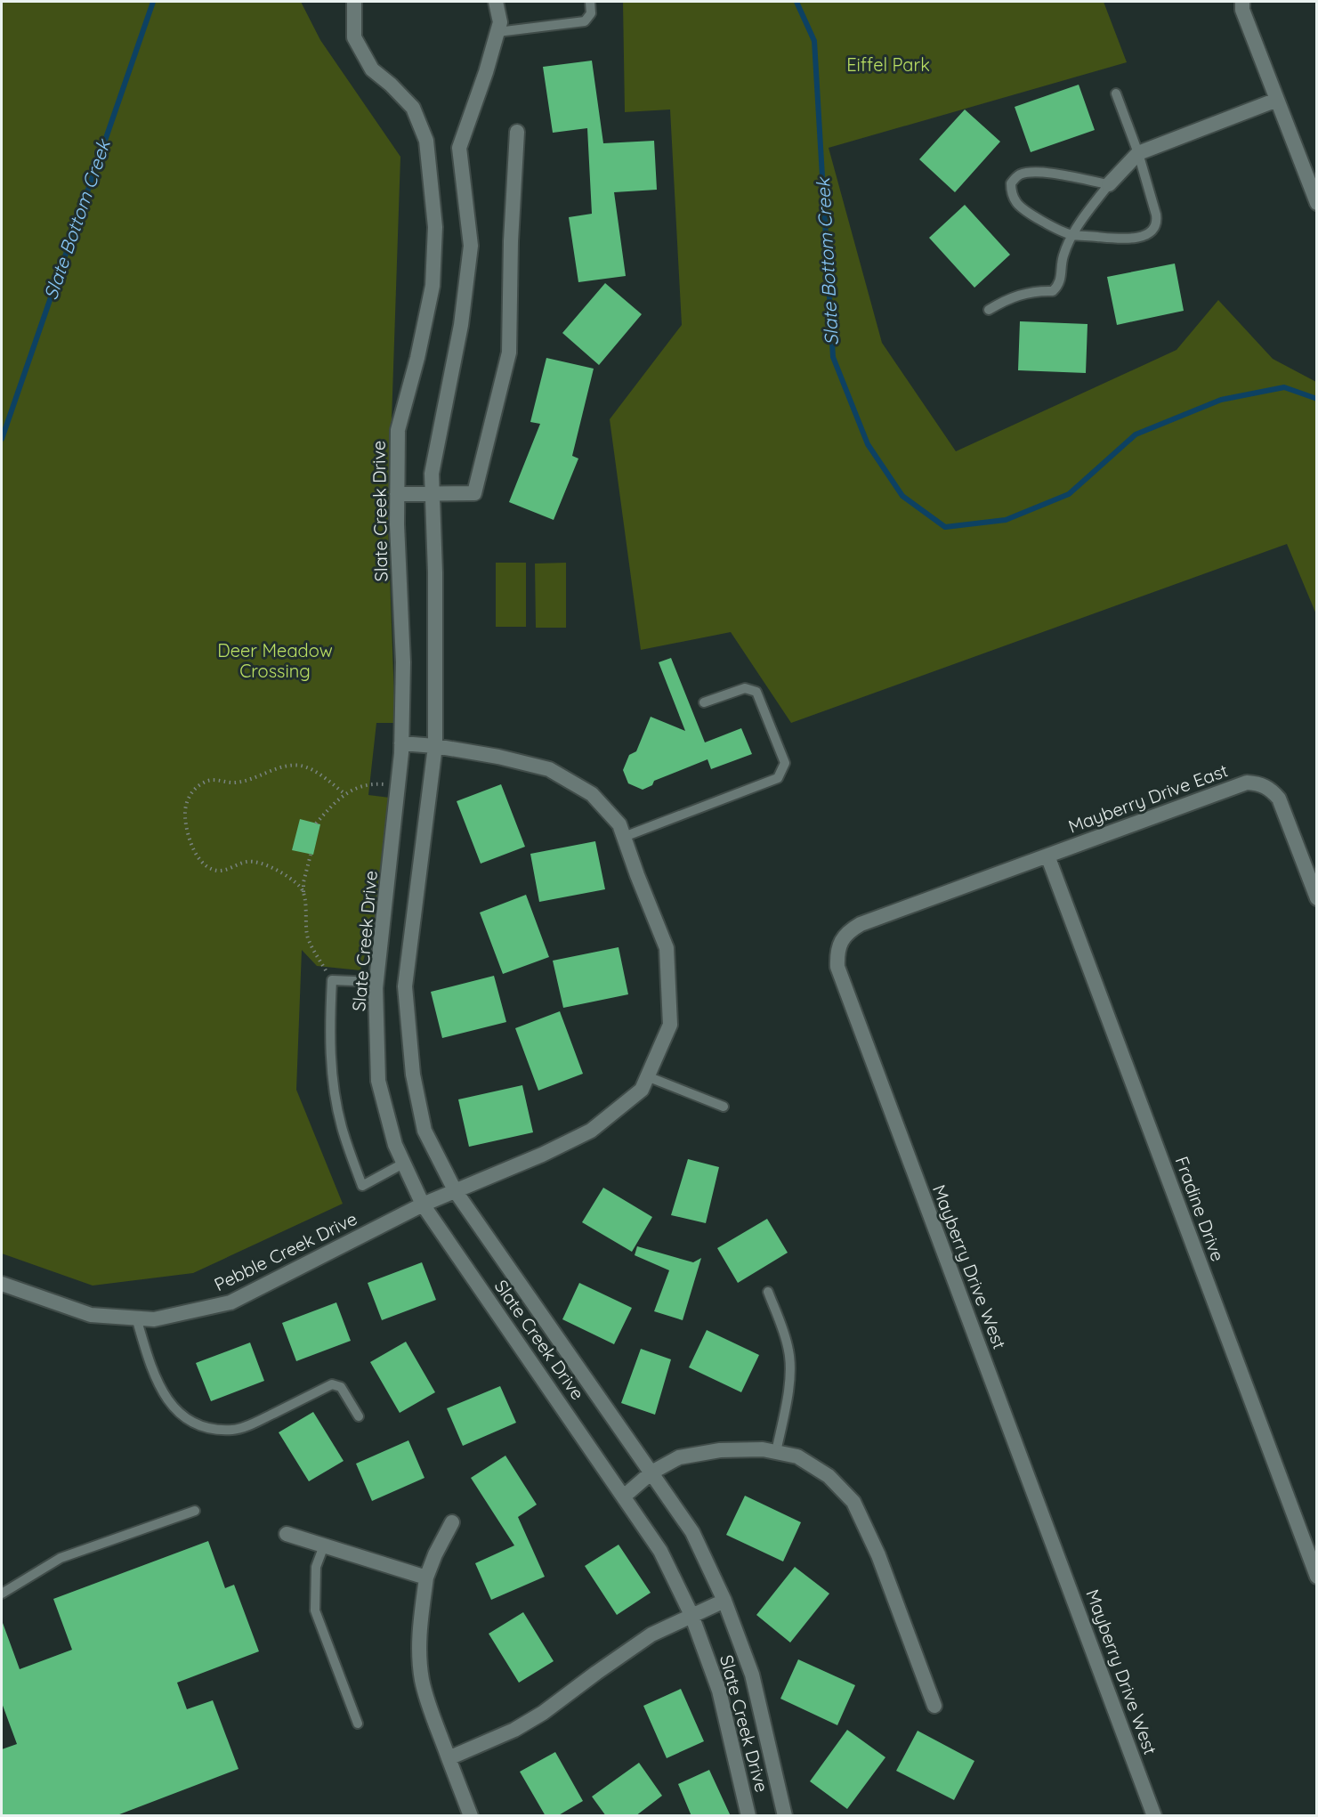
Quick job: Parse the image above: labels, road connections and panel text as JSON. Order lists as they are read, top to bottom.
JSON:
{
  "streets": {
    "street": [
      "Slate Creek Drive",
      "Mayberry Drive East",
      "Fradine Drive",
      "Pebble Creek Drive",
      "Mayberry Drive West"
    ]
  },
  "crossings": [
    ["Slate Creek Drive", "Pebble Creek Drive"],
    ["Mayberry Drive East", "Fradine Drive"],
    ["Mayberry Drive East", "Mayberry Drive West"],
    ["Fradine Drive", "Mayberry Drive West"]
  ],
  "water": ["Slate Bottom Creek"],
  "parks": ["Eiffel Park", "Deer Meadow Crossing"]
}
